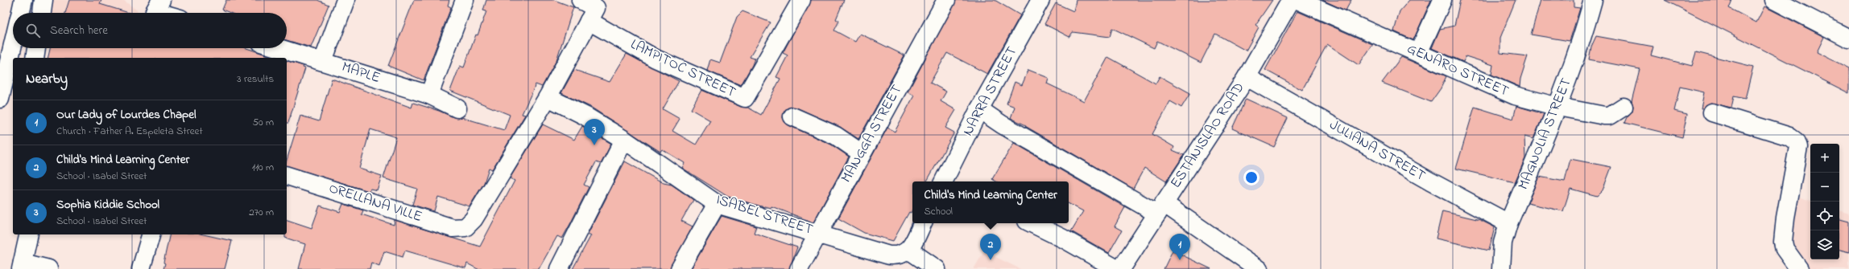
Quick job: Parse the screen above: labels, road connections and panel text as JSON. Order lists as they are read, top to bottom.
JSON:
{
  "streets": {
    "street": [
      "LAMPITOC STREET",
      "GENARO STREET",
      "MAPLE",
      "NARRA STREET",
      "MANGGA STREET",
      "MAGNOLIA STREET",
      "ESTANISLAO ROAD",
      "JULIANA STREET",
      "ORELLANA VILLE",
      "ISABEL STREET"
    ]
  },
  "crossings": [
    ["GENARO STREET", "MAGNOLIA STREET"],
    ["MANGGA STREET", "ISABEL STREET"],
    ["MAGNOLIA STREET", "JULIANA STREET"],
    ["ESTANISLAO ROAD", "JULIANA STREET"],
    ["ORELLANA VILLE", "ISABEL STREET"]
  ],
  "page": {
    "search": "Search here",
    "heading": ["Nearby", "3 results"],
    "list": [
      {
        "mark": "1",
        "name": "Our Lady of Lourdes Chapel",
        "note": "Church · Father A. Espeleta Street",
        "value": "50 m"
      },
      {
        "mark": "2",
        "name": "Child's Mind Learning Center",
        "note": "School · Isabel Street",
        "value": "110 m"
      },
      {
        "mark": "3",
        "name": "Sophia Kiddie School",
        "note": "School · Isabel Street",
        "value": "270 m"
      }
    ],
    "pins": ["3", "1", "2"],
    "map_buttons": ["+", "−"],
    "popup": ["Child's Mind Learning Center", "School"]
  }
}
